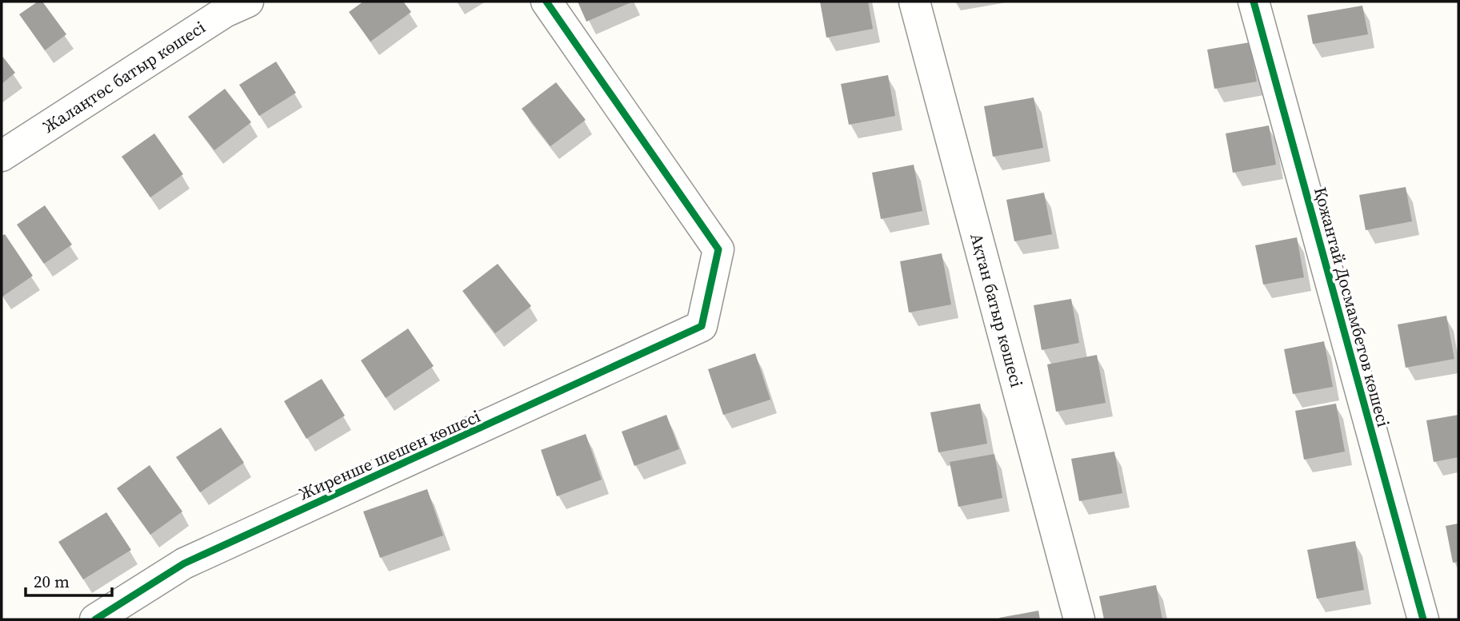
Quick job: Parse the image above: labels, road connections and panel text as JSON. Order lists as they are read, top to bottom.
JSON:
{
  "streets": {
    "street": [
      "Жалаңтөс батыр көшесі",
      "Қожантай Досмамбетов көшесі",
      "Ақтан батыр көшесі",
      "Жиренше шешен көшесі"
    ]
  },
  "scale_bar": "20 m"
}
